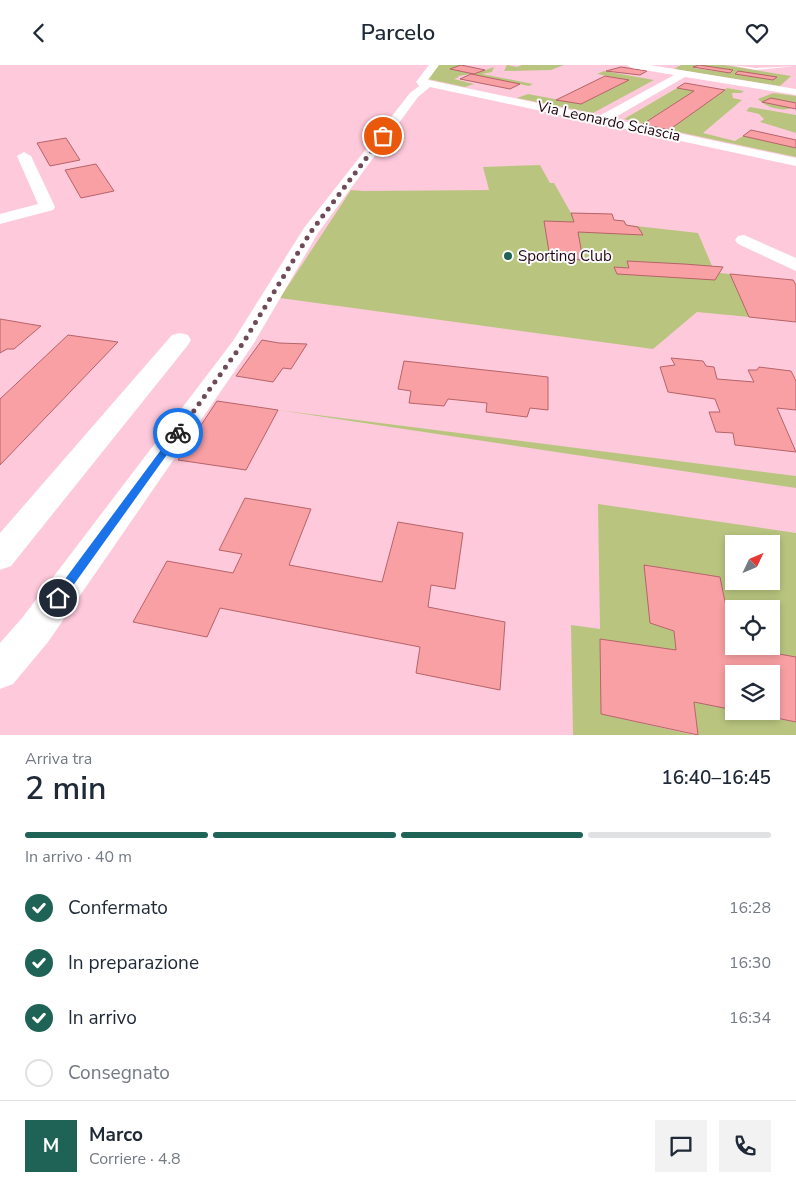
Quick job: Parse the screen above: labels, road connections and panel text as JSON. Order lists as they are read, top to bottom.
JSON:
{
  "streets": {
    "street": ["Via Leonardo Sciascia"]
  },
  "places": ["Sporting Club"],
  "north": "top right",
  "page": {
    "header": "Parcelo",
    "heading": ["2 min", "Arriva tra", "16:40–16:45"],
    "panel": ["Marco", "Corriere · 4.8"],
    "bar": "In arrivo · 40 m",
    "list": [
      ["Confermato", "16:28"],
      ["In preparazione", "16:30"],
      ["In arrivo", "16:34"],
      "Consegnato"
    ],
    "round": "M"
  }
}
